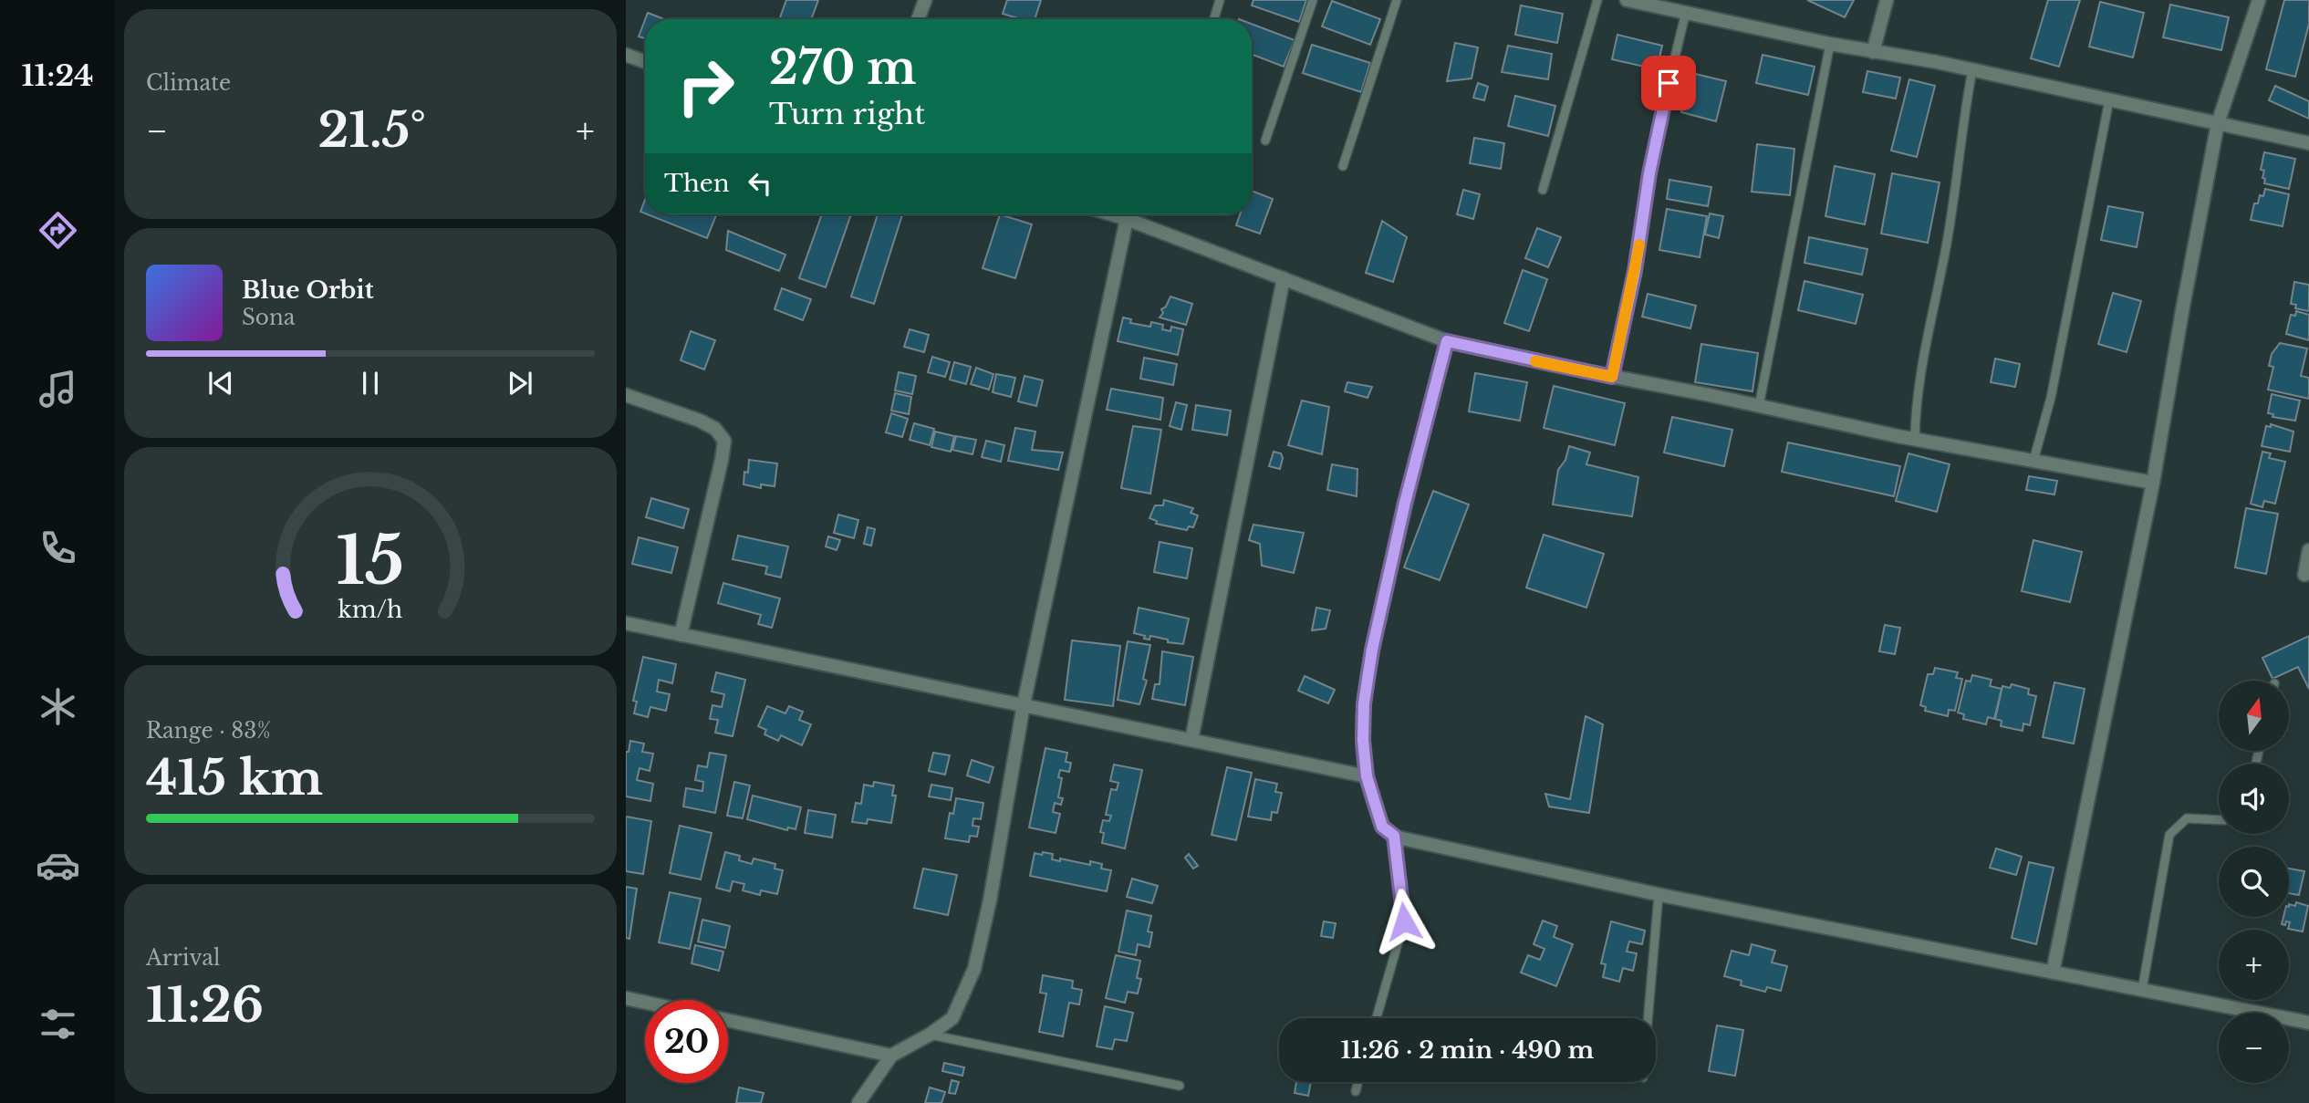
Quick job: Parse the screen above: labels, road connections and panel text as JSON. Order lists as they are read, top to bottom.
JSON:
{
  "north": "top",
  "page": {
    "tabs": "11:24",
    "tile": [
      "Climate",
      ["Range · 83%", "415 km"],
      ["Arrival", "11:26"]
    ],
    "turn": ["270 m", "Turn right"],
    "heat": ["−", "21.5°", "+"],
    "then": "Then",
    "song": ["Blue Orbit", "Sona"],
    "map_buttons": ["+", "−"],
    "limit": "20",
    "trip": "11:26 · 2 min · 490 m",
    "gauge": ["15", "km/h"]
  }
}
